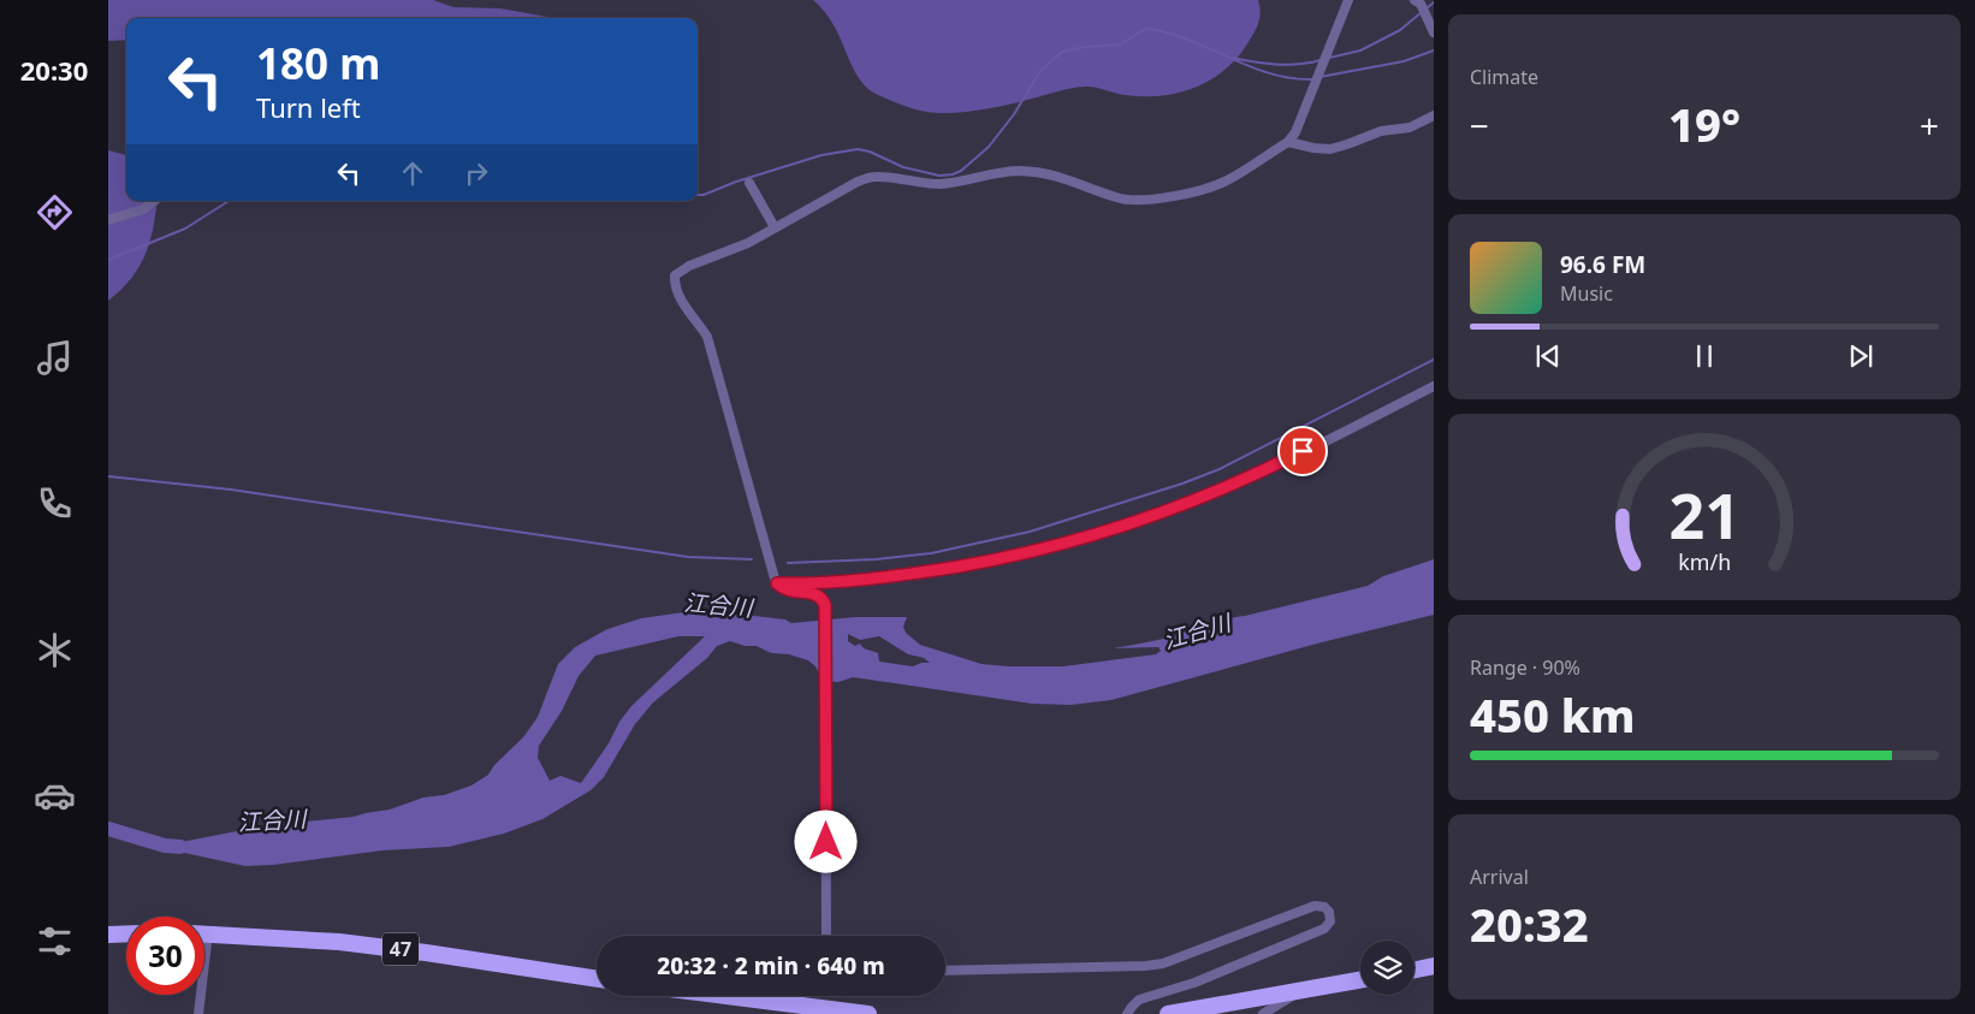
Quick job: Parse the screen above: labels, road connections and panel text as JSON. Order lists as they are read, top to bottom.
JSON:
{
  "streets": {
    "highway": ["47"]
  },
  "water": ["江合川"],
  "page": {
    "tabs": "20:30",
    "tile": [
      "Climate",
      ["Range · 90%", "450 km"],
      ["Arrival", "20:32"]
    ],
    "turn": ["180 m", "Turn left"],
    "heat": ["−", "19°", "+"],
    "song": ["96.6 FM", "Music"],
    "limit": "30",
    "trip": "20:32 · 2 min · 640 m",
    "gauge": ["21", "km/h"]
  }
}
